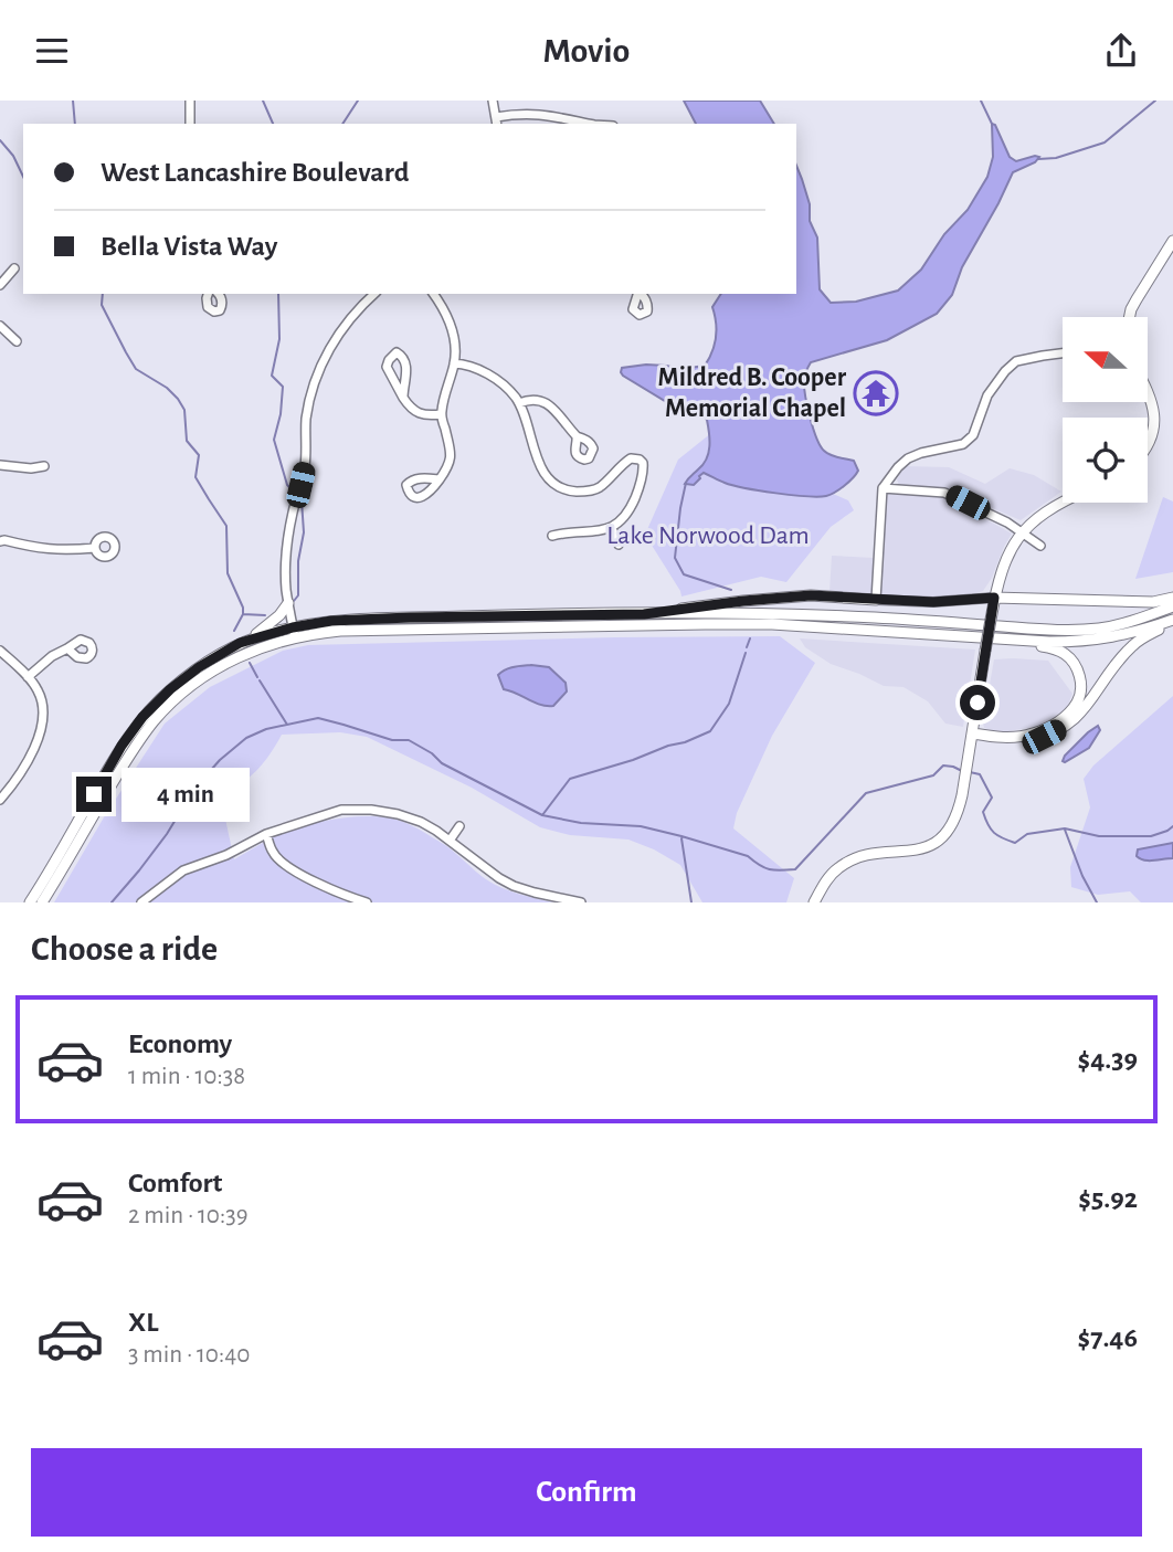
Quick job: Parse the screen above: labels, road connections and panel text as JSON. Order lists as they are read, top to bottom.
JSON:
{
  "parks": ["Lake Norwood Dam"],
  "places": {
    "temple": ["Mildred B. Cooper Memorial Chapel"]
  },
  "north": "left",
  "page": {
    "header": "Movio",
    "banner": ["West Lancashire Boulevard", "Bella Vista Way"],
    "bubble": "4 min",
    "heading": "Choose a ride",
    "list": [
      {
        "name": "Economy",
        "note": "1 min · 10:38",
        "value": "$4.39"
      },
      {
        "name": "Comfort",
        "note": "2 min · 10:39",
        "value": "$5.92"
      },
      {
        "name": "XL",
        "note": "3 min · 10:40",
        "value": "$7.46"
      }
    ],
    "buttons": "Confirm"
  }
}
